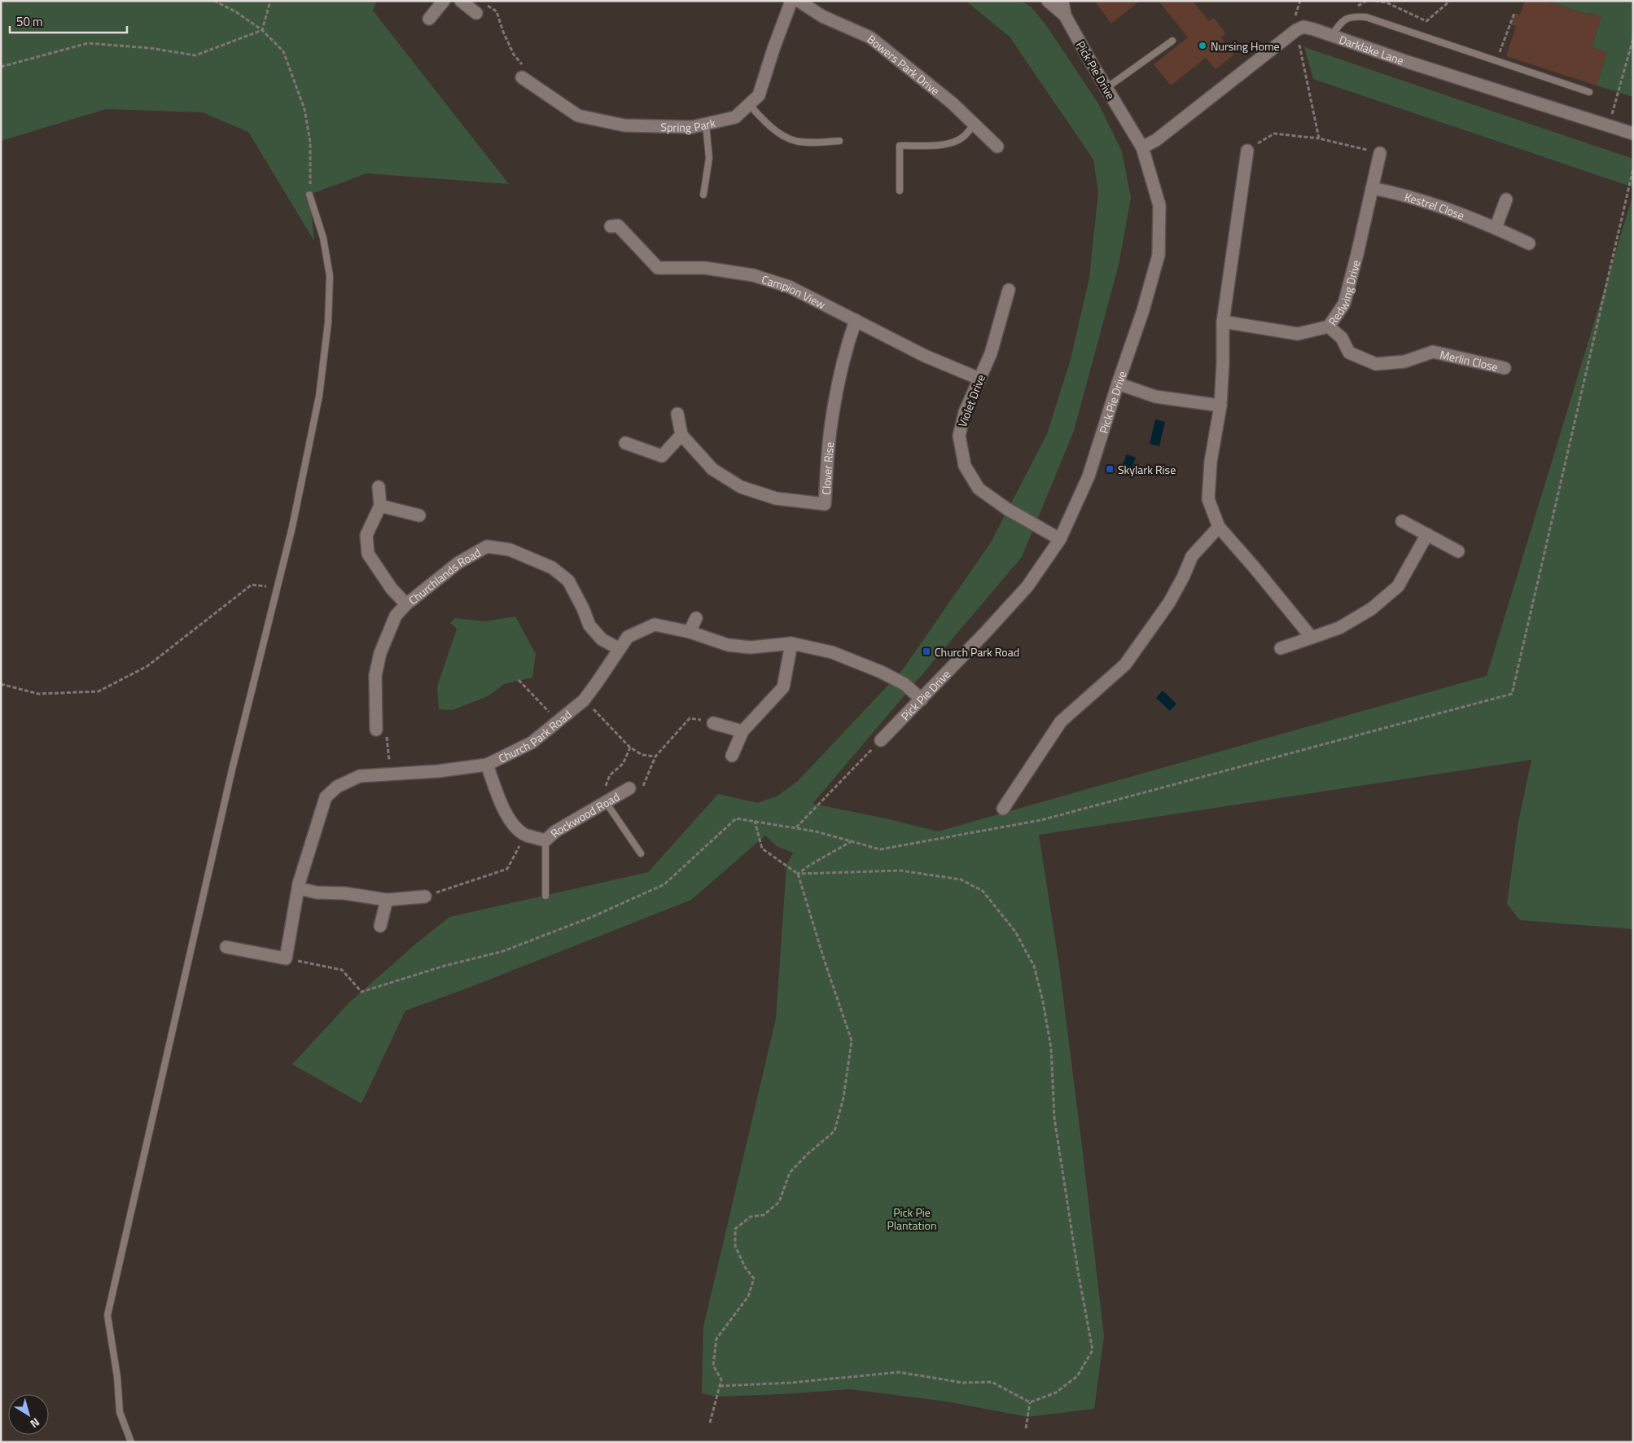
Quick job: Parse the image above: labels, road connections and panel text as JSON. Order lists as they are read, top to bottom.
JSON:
{
  "streets": {
    "street": [
      "Darklake Lane",
      "Bowers Park Drive",
      "Pick Pie Drive",
      "Spring Park",
      "Kestrel Close",
      "Redwing Drive",
      "Campion View",
      "Merlin Close",
      "Violet Drive",
      "Clover Rise",
      "Churchlands Road",
      "Church Park Road",
      "Rockwood Road"
    ]
  },
  "crossings": [
    ["Pick Pie Drive", "Violet Drive"],
    ["Pick Pie Drive", "Church Park Road"],
    ["Kestrel Close", "Redwing Drive"],
    ["Redwing Drive", "Merlin Close"],
    ["Campion View", "Violet Drive"],
    ["Campion View", "Clover Rise"],
    ["Churchlands Road", "Church Park Road"]
  ],
  "parks": ["Pick Pie Plantation"],
  "places": {
    "other": ["Nursing Home"],
    "transit": ["Skylark Rise", "Church Park Road"]
  },
  "scale_bar": "50 m",
  "north": "bottom right"
}
